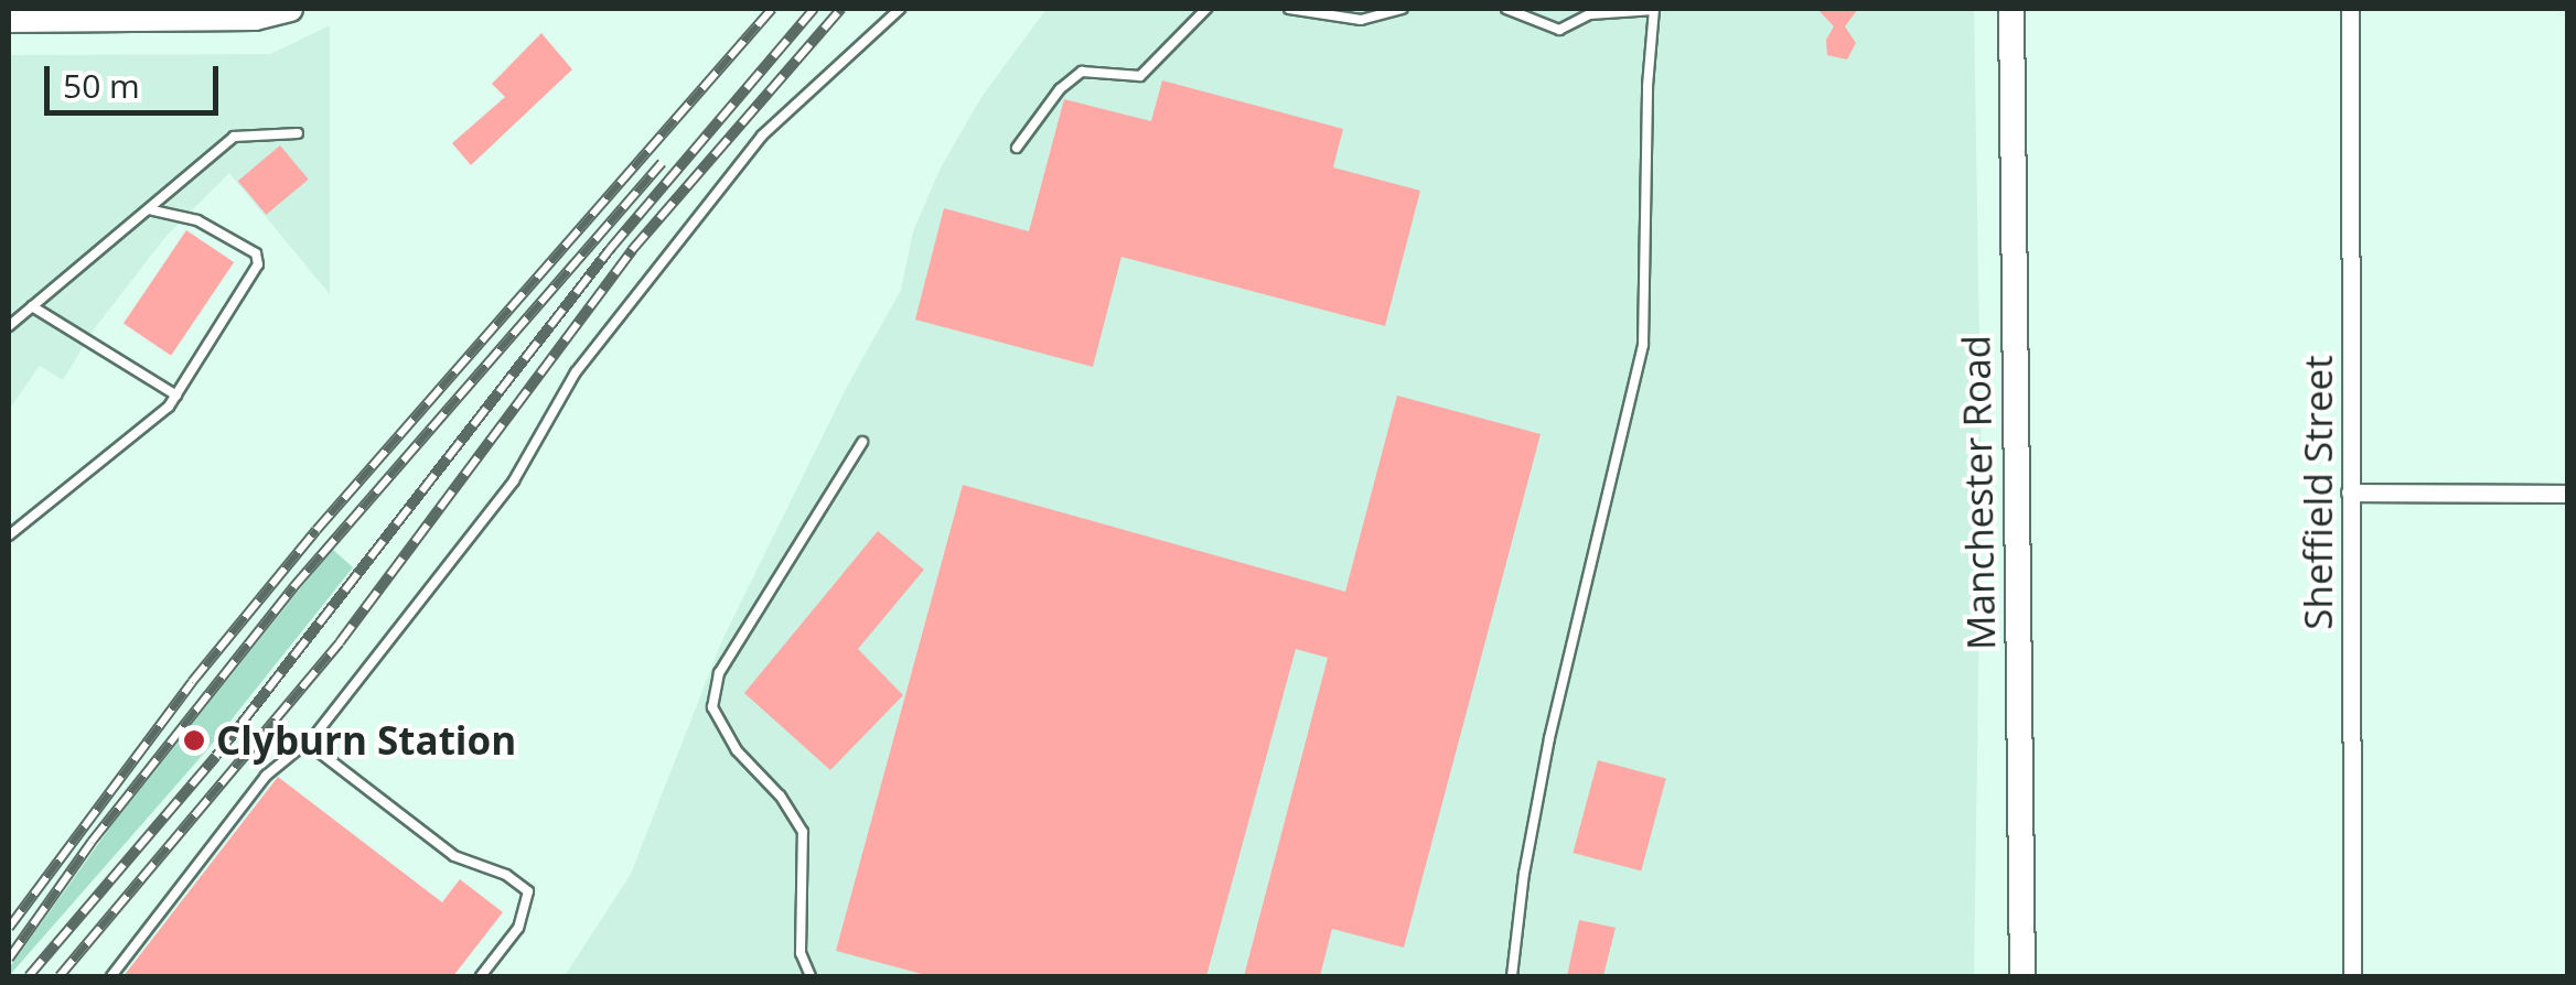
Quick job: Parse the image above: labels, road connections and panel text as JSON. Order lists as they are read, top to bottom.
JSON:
{
  "streets": {
    "main road": ["Manchester Road"],
    "street": ["Sheffield Street"]
  },
  "places": ["Clyburn Station"],
  "scale_bar": "50 m"
}
